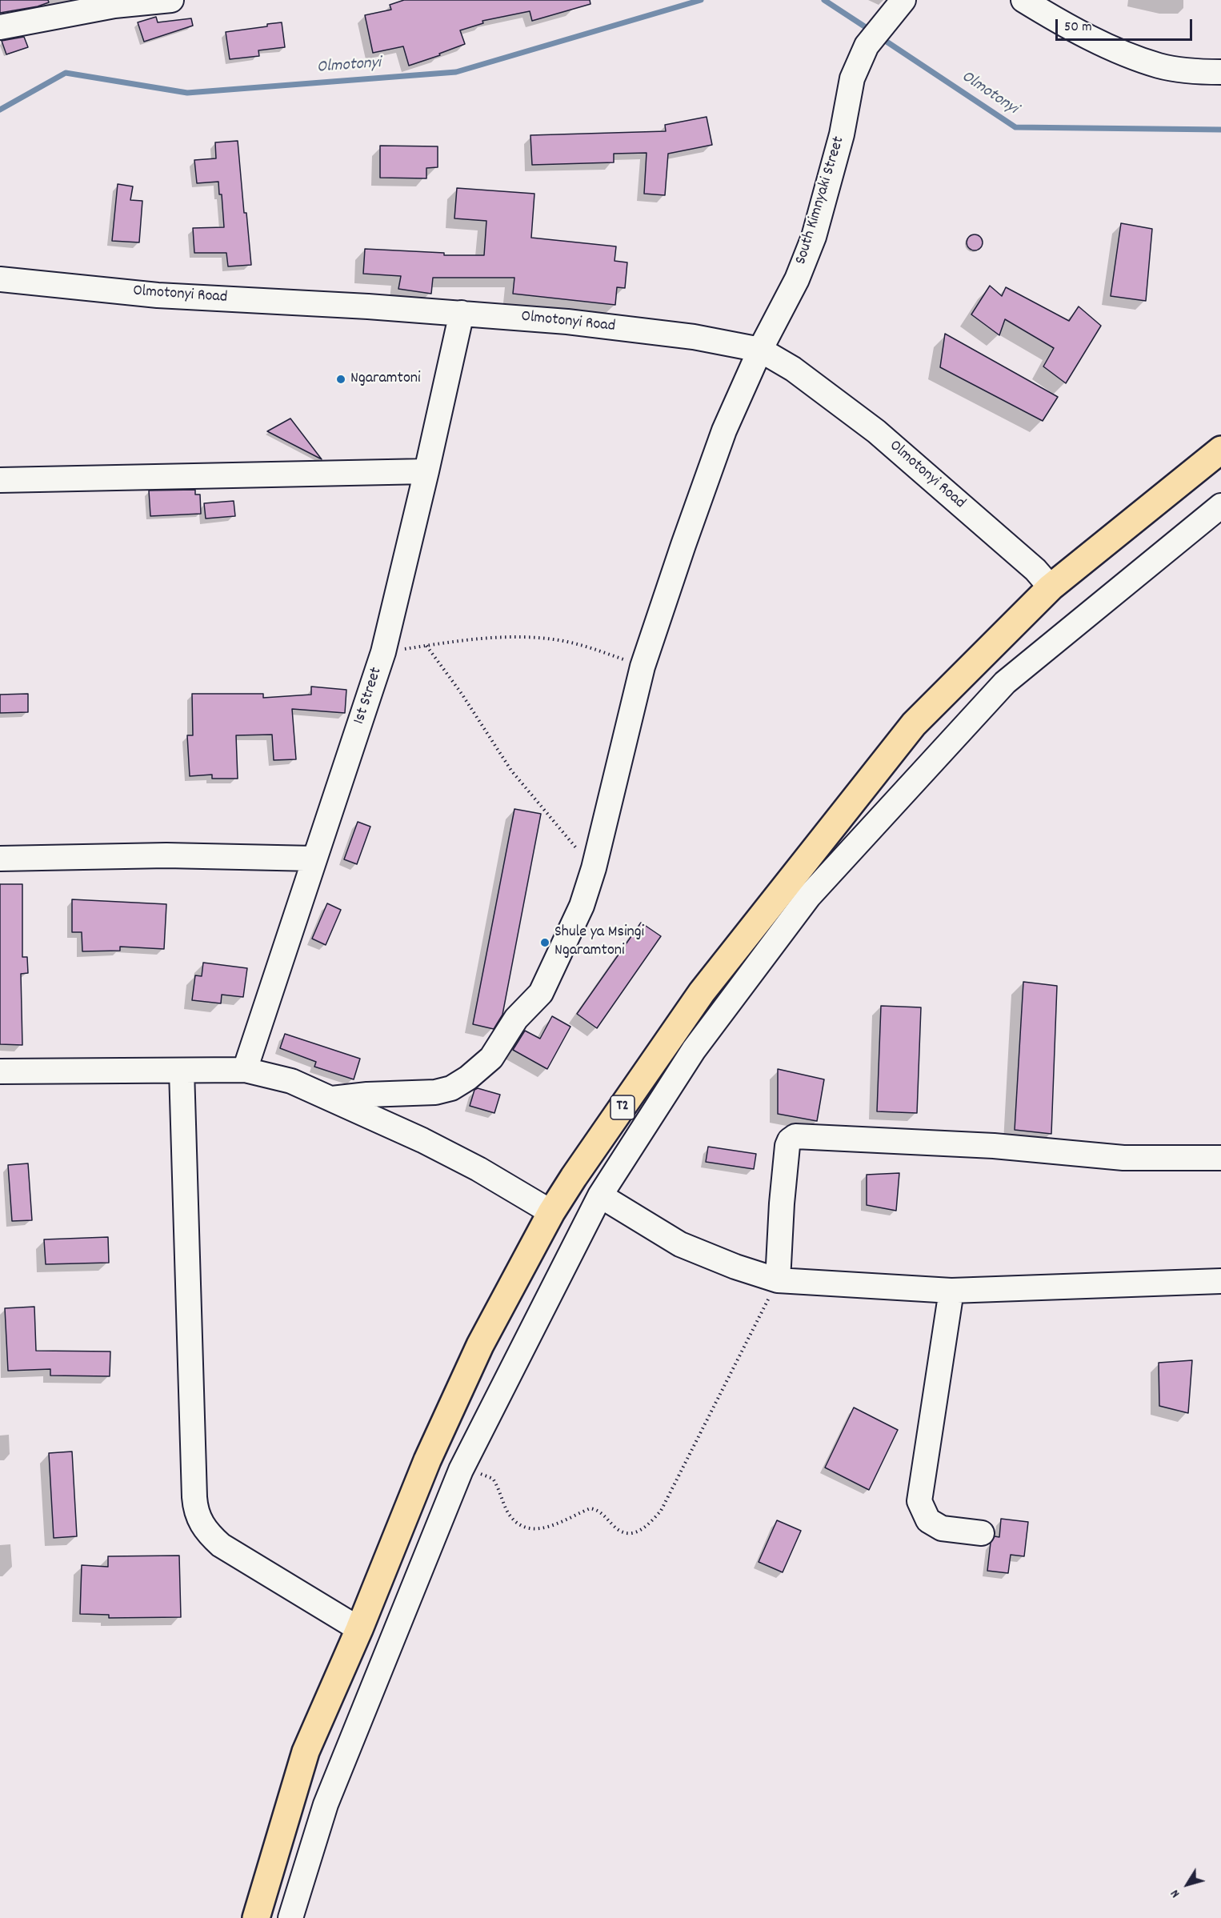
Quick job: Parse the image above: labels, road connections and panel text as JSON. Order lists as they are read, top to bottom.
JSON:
{
  "streets": {
    "highway": ["T2"],
    "street": ["South Kimnyaki Street", "Olmotonyi Road", "1st Street"]
  },
  "crossings": [
    ["South Kimnyaki Street", "Olmotonyi Road"],
    ["Olmotonyi Road", "1st Street"],
    ["Olmotonyi Road", "T2"]
  ],
  "water": ["Olmotonyi"],
  "places": ["Ngaramtoni", "Shule ya Msingi Ngaramtoni"],
  "scale_bar": "50 m",
  "north": "bottom left"
}
